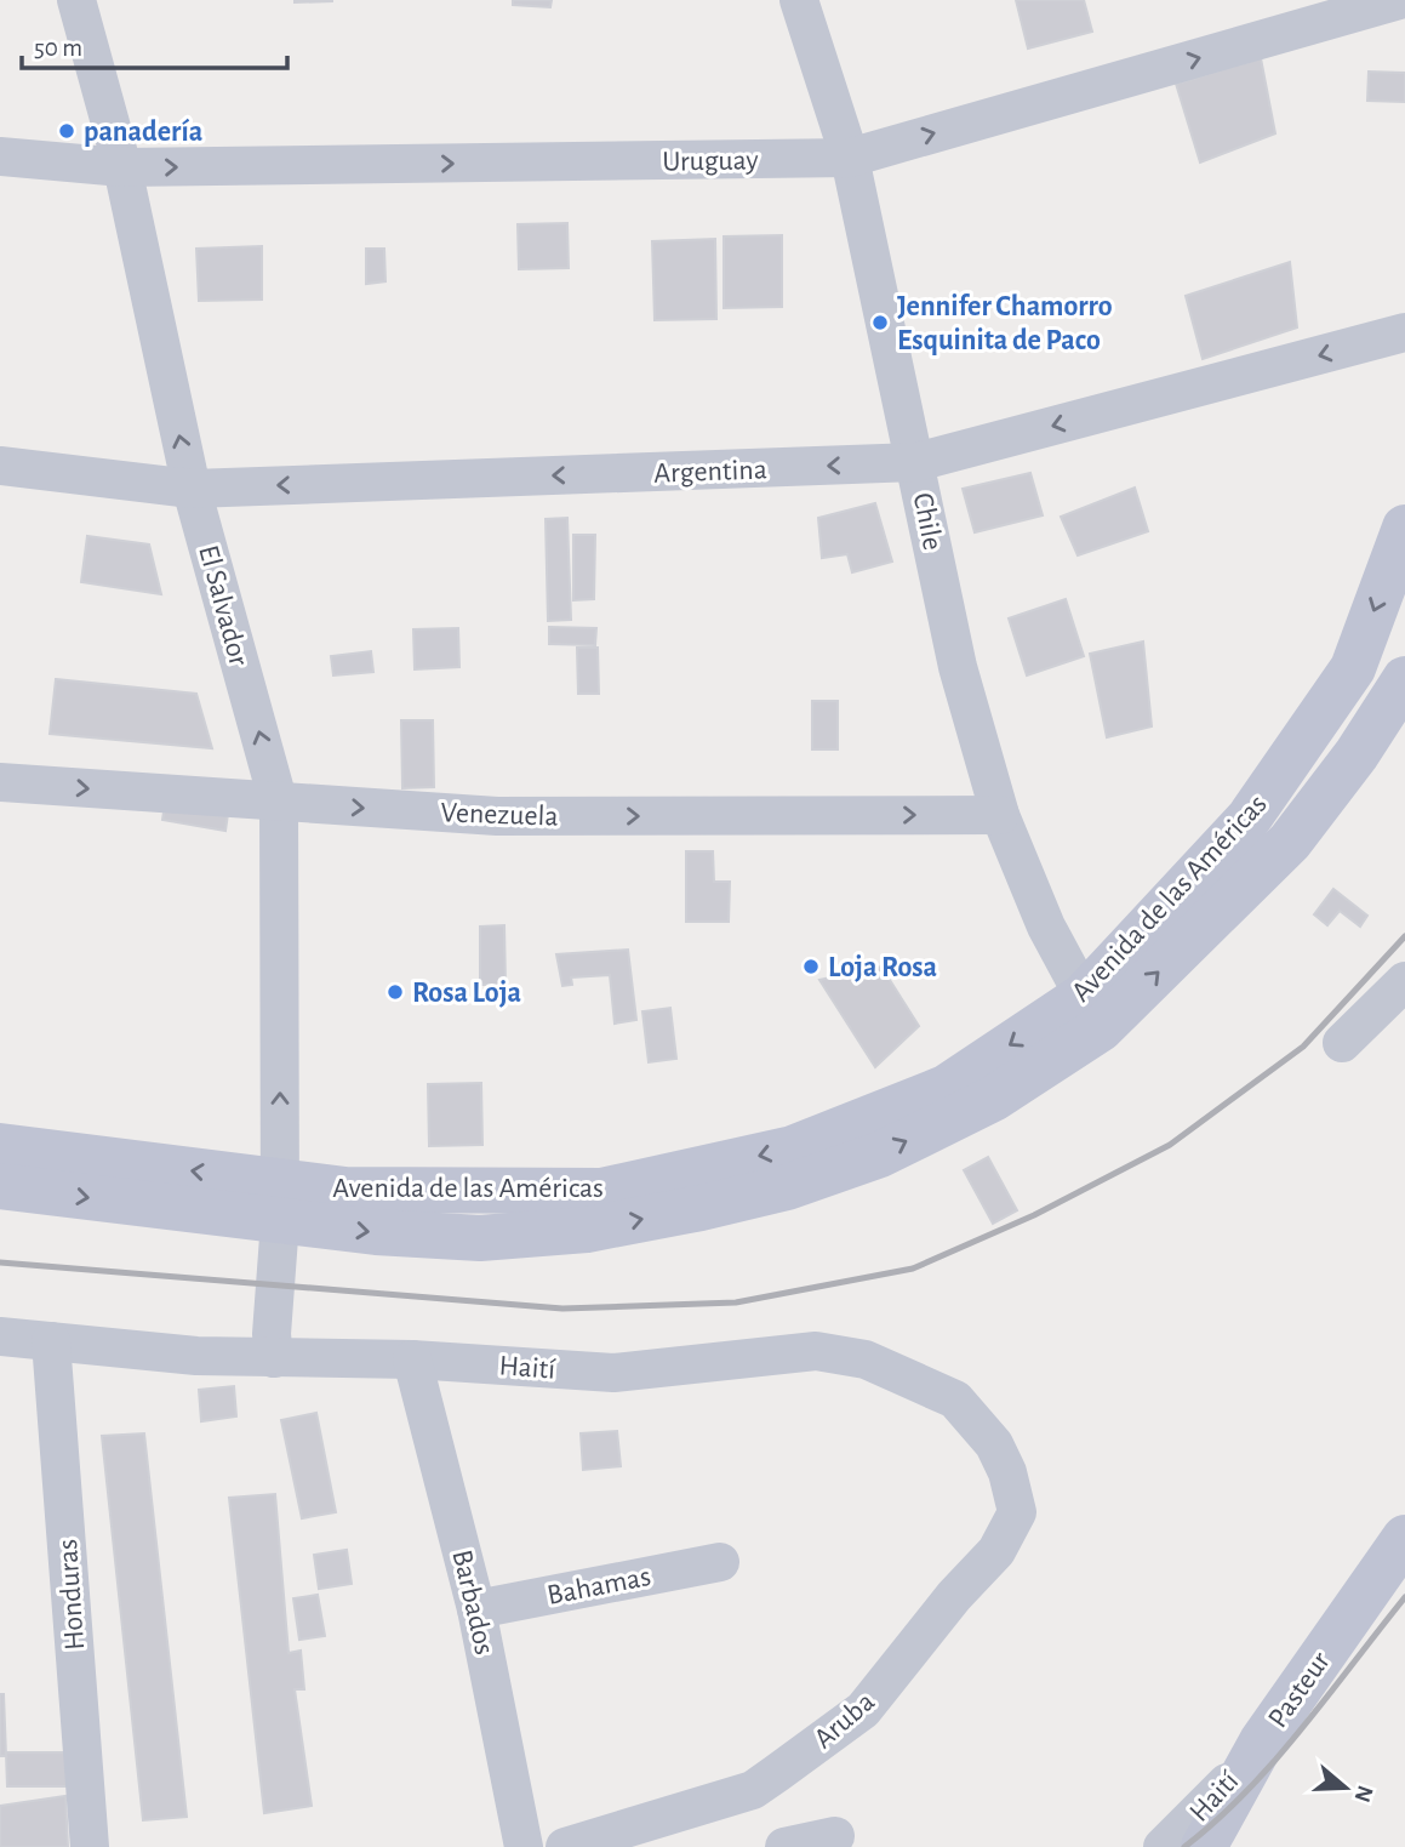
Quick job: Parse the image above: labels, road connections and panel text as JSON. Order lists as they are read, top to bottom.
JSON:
{
  "streets": {
    "street": [
      "Uruguay",
      "Argentina",
      "Chile",
      "El Salvador",
      "Venezuela",
      "Avenida de las Américas",
      "Haití",
      "Bahamas",
      "Honduras",
      "Barbados",
      "Pasteur",
      "Aruba"
    ]
  },
  "crossings": [
    ["Uruguay", "Chile"],
    ["Uruguay", "El Salvador"],
    ["Argentina", "Chile"],
    ["Argentina", "El Salvador"],
    ["Chile", "Venezuela"],
    ["Chile", "Avenida de las Américas"],
    ["El Salvador", "Venezuela"],
    ["El Salvador", "Avenida de las Américas"],
    ["El Salvador", "Haití"],
    ["Haití", "Honduras"],
    ["Haití", "Barbados"],
    ["Haití", "Pasteur"],
    ["Haití", "Aruba"],
    ["Bahamas", "Barbados"]
  ],
  "one_way": [
    "Uruguay",
    "Argentina",
    "El Salvador",
    "Venezuela"
  ],
  "places": [
    "panadería",
    "Jennifer Chamorro Esquinita de Paco",
    "Loja Rosa",
    "Rosa Loja"
  ],
  "scale_bar": "50 m",
  "north": "right"
}
